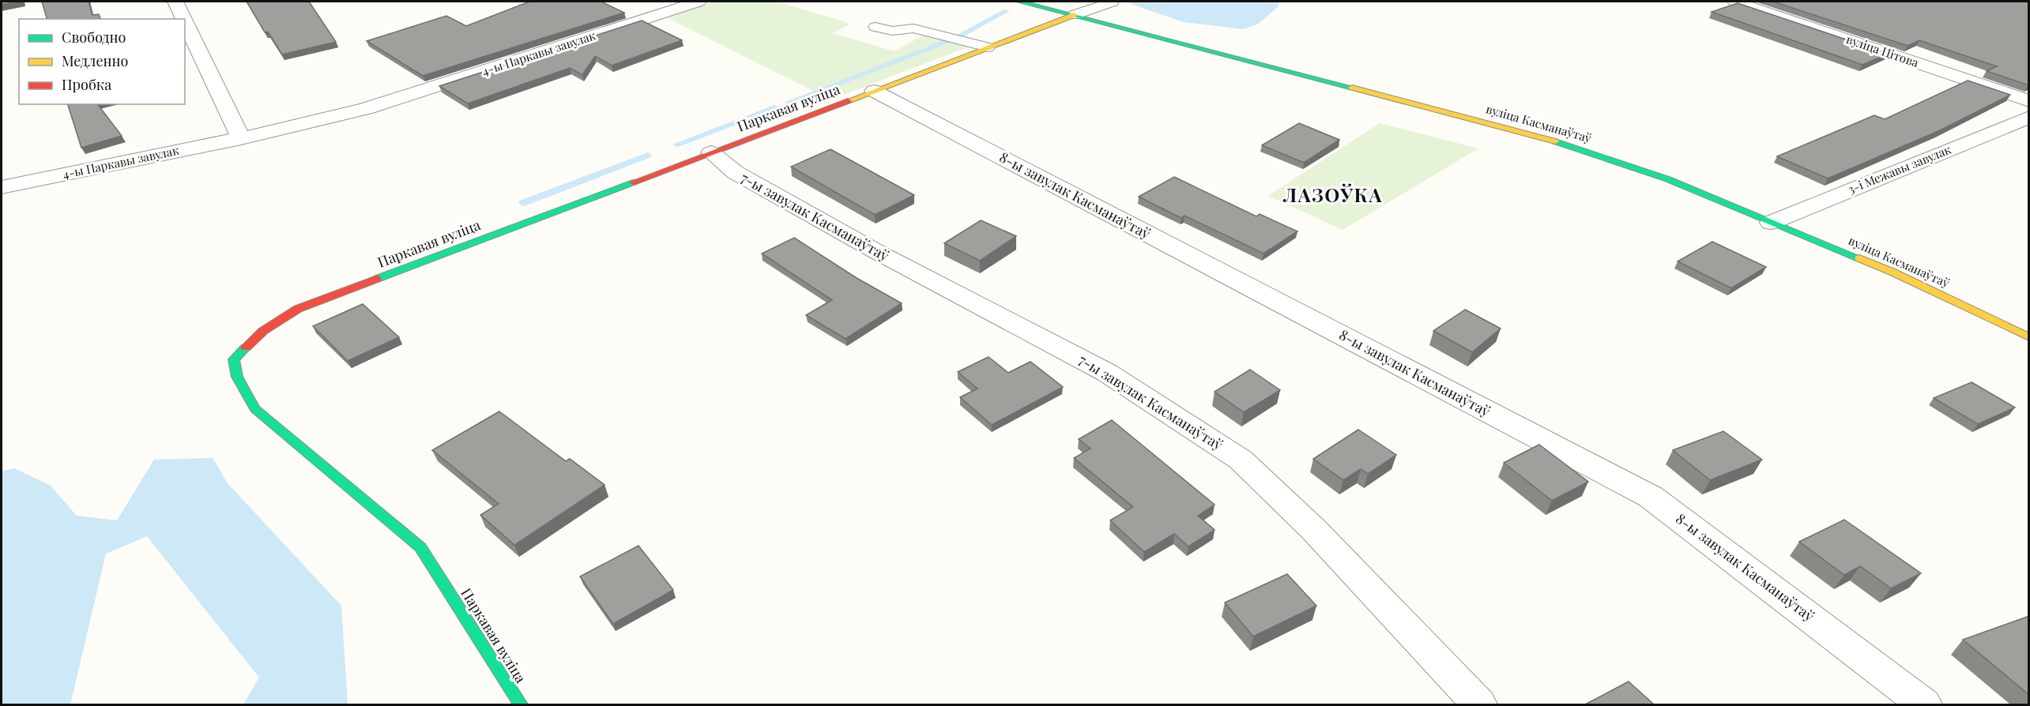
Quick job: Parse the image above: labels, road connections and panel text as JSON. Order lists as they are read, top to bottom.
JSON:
{
  "streets": {
    "street": [
      "вуліца Цітова",
      "4-ы Паркавы завулак",
      "Паркавая вуліца",
      "вуліца Касманаўтаў",
      "3-і Межавы завулак",
      "8-ы завулак Касманаўтаў",
      "7-ы завулак Касманаўтаў"
    ]
  },
  "crossings": [
    ["Паркавая вуліца", "вуліца Касманаўтаў"],
    ["Паркавая вуліца", "8-ы завулак Касманаўтаў"],
    ["Паркавая вуліца", "7-ы завулак Касманаўтаў"],
    ["вуліца Касманаўтаў", "3-і Межавы завулак"]
  ],
  "districts": ["ЛАЗОЎКА"],
  "legend": ["Свободно", "Медленно", "Пробка"]
}
